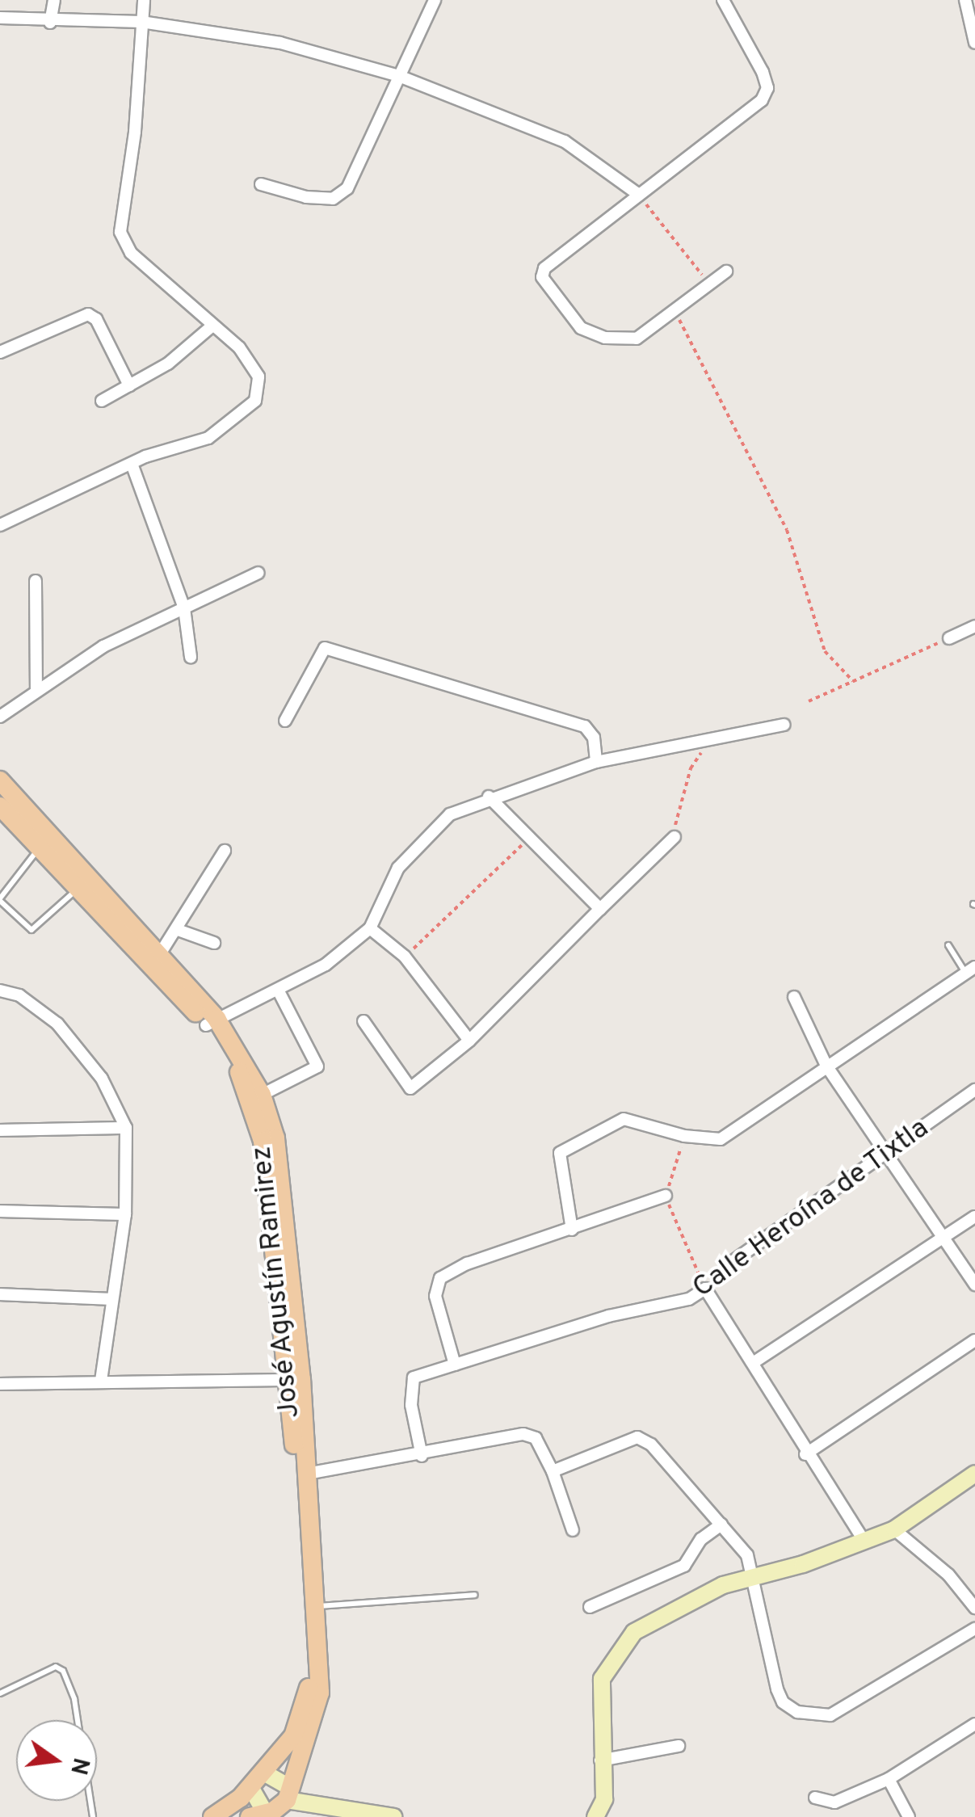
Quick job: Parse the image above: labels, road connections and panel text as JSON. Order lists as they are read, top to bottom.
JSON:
{
  "streets": {
    "main road": ["José Agustín Ramirez"],
    "street": ["Calle Heroína de Tixtla"]
  },
  "north": "right"
}
